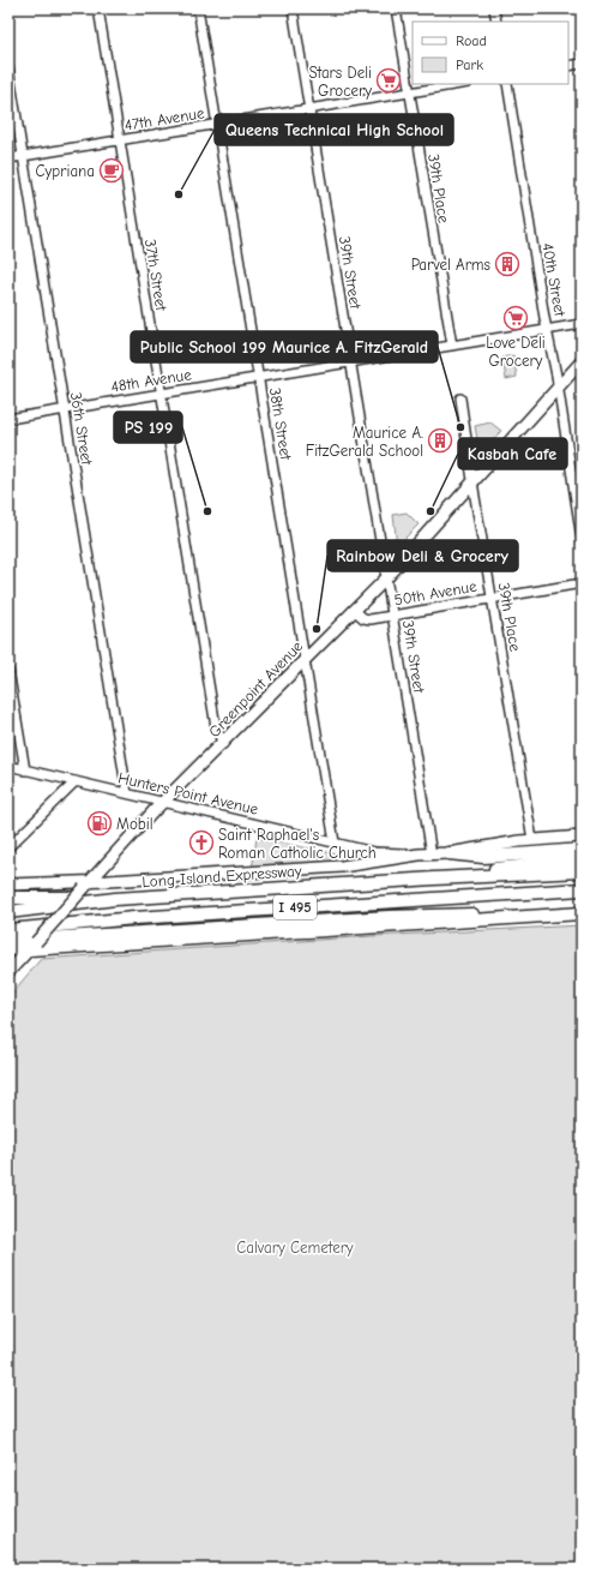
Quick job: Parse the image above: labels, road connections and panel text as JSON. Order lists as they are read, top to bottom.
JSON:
{
  "streets": {
    "highway": ["Long Island Expressway", "I 495"],
    "main road": ["Greenpoint Avenue"],
    "street": [
      "47th Avenue",
      "39th Place",
      "39th Street",
      "37th Street",
      "40th Street",
      "48th Avenue",
      "38th Street",
      "36th Street",
      "50th Avenue",
      "Hunters Point Avenue"
    ]
  },
  "crossings": [
    ["47th Avenue", "39th Place"],
    ["47th Avenue", "39th Street"],
    ["47th Avenue", "37th Street"],
    ["47th Avenue", "38th Street"],
    ["47th Avenue", "36th Street"],
    ["39th Place", "48th Avenue"],
    ["39th Place", "50th Avenue"],
    ["39th Place", "Greenpoint Avenue"],
    ["39th Street", "48th Avenue"],
    ["39th Street", "50th Avenue"],
    ["39th Street", "Greenpoint Avenue"],
    ["37th Street", "48th Avenue"],
    ["37th Street", "Greenpoint Avenue"],
    ["40th Street", "48th Avenue"],
    ["40th Street", "Greenpoint Avenue"],
    ["48th Avenue", "38th Street"],
    ["48th Avenue", "36th Street"],
    ["38th Street", "Greenpoint Avenue"],
    ["38th Street", "Hunters Point Avenue"],
    ["36th Street", "Hunters Point Avenue"],
    ["50th Avenue", "Greenpoint Avenue"],
    ["Greenpoint Avenue", "Hunters Point Avenue"]
  ],
  "parks": ["Calvary Cemetery"],
  "places": {
    "supermarket": ["Stars Deli Grocery", "Love Deli Grocery"],
    "cafe": ["Cypriana"],
    "other": [
      "Queens Technical High School",
      "Public School 199 Maurice A. FitzGerald",
      "PS 199",
      "Kasbah Cafe",
      "Rainbow Deli & Grocery"
    ],
    "building": ["Parvel Arms", "Maurice A. FitzGerald School"],
    "fuel station": ["Mobil"],
    "church": ["Saint Raphael's Roman Catholic Church"]
  },
  "legend": ["Road", "Park"]
}
